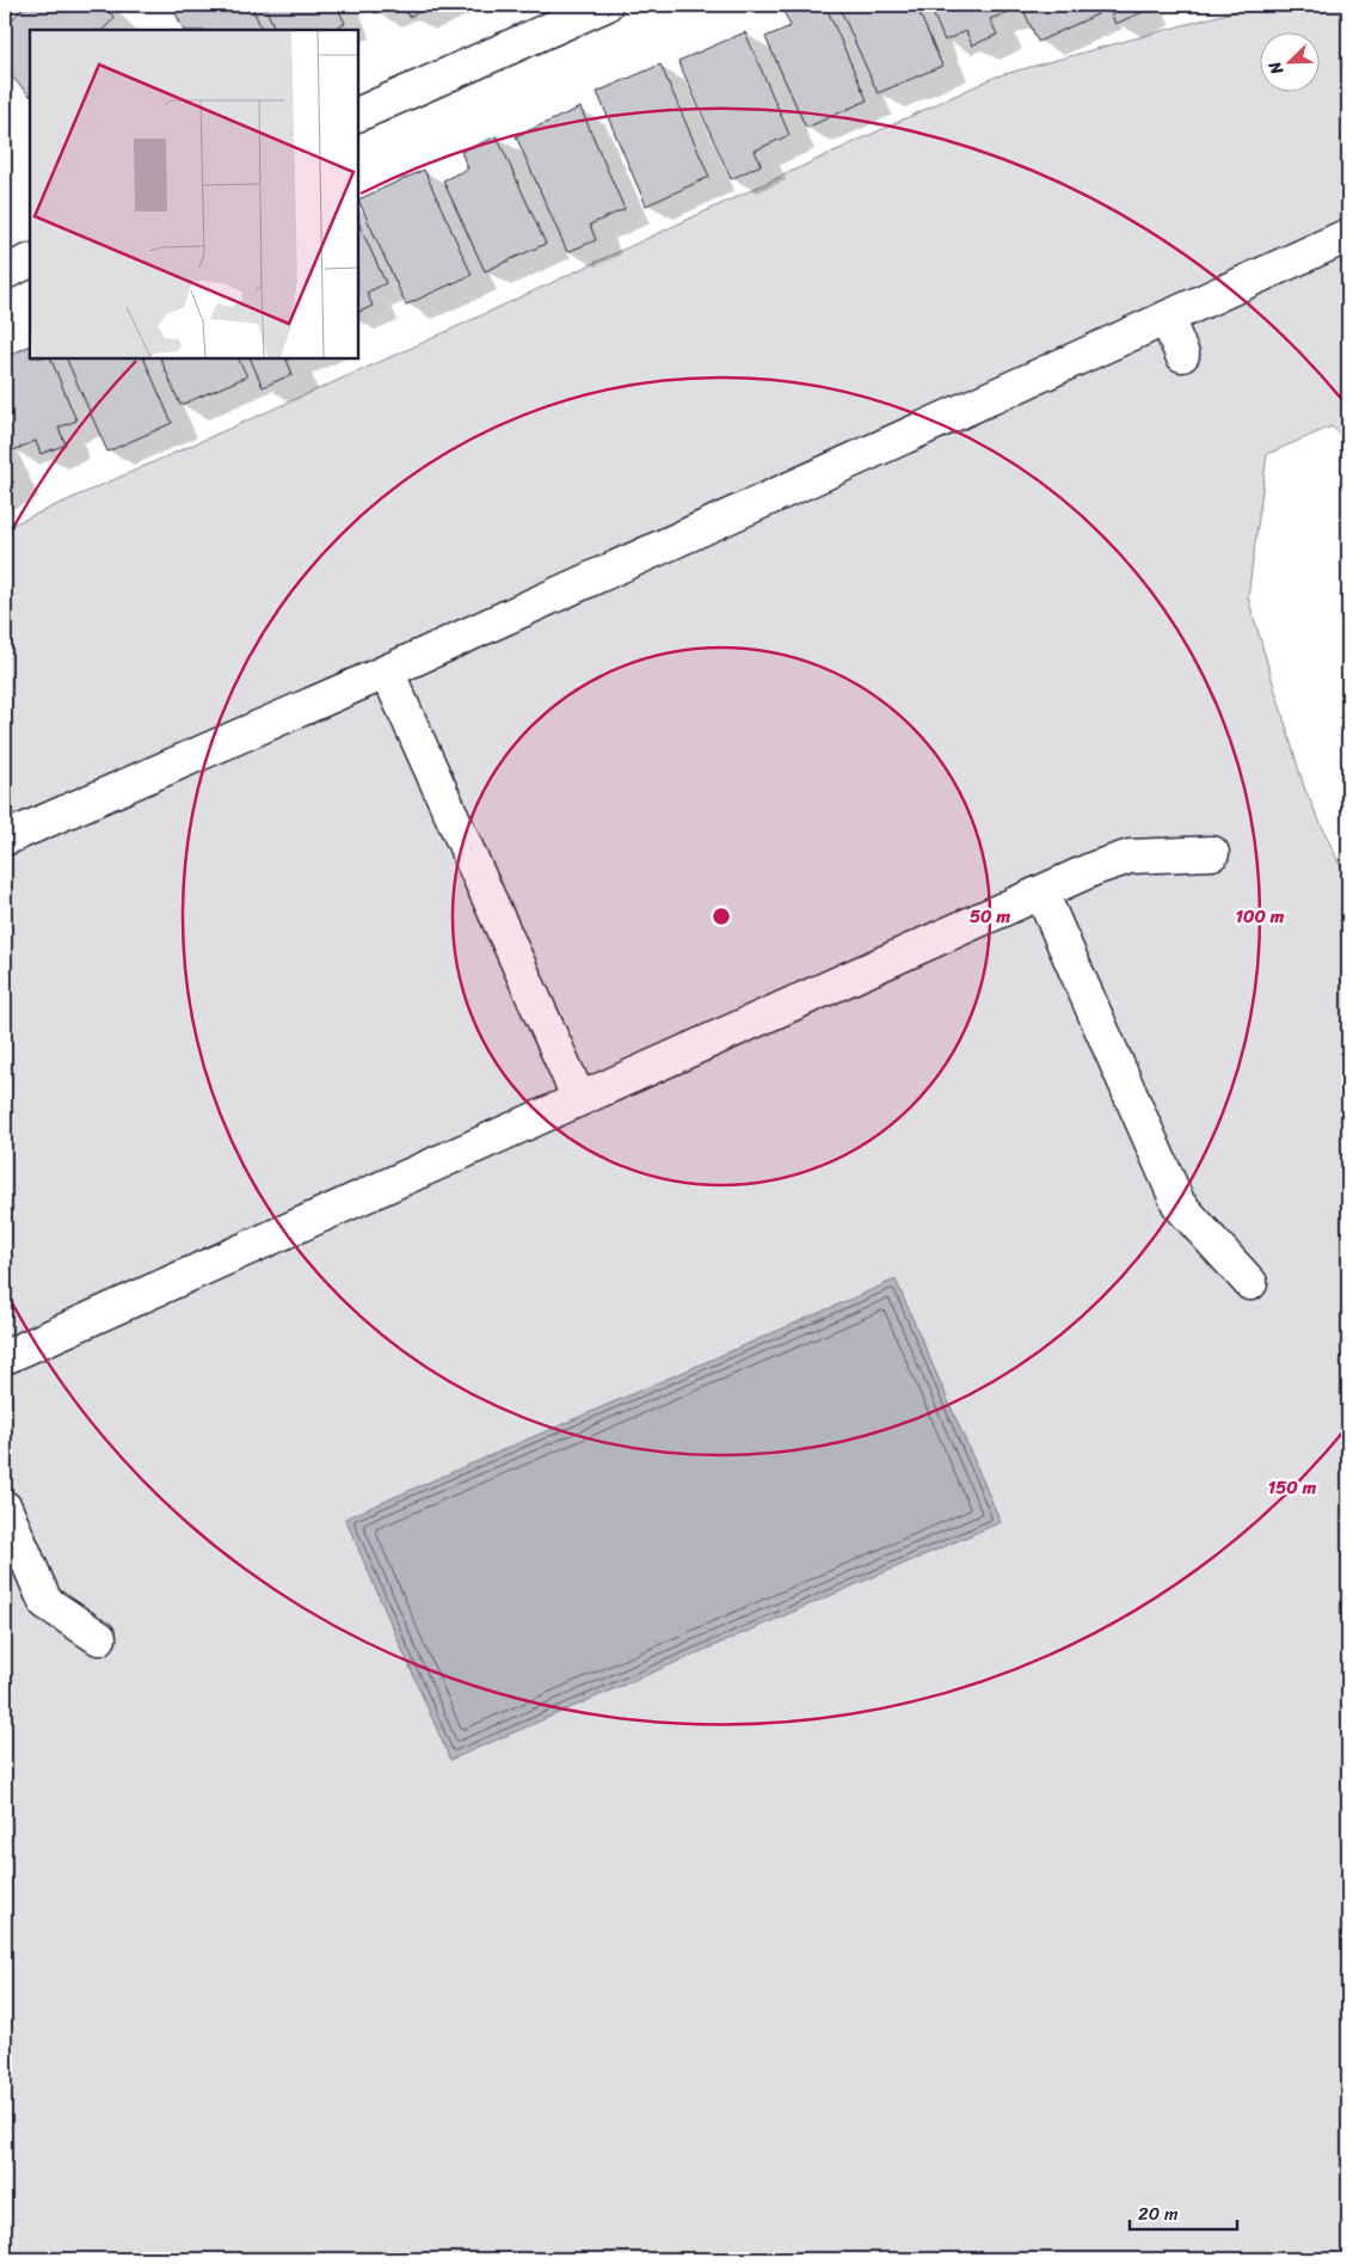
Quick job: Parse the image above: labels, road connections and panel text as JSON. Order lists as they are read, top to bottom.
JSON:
{
  "scale_bar": "20 m",
  "north": "bottom left",
  "rings": ["50 m", "100 m", "150 m"]
}
